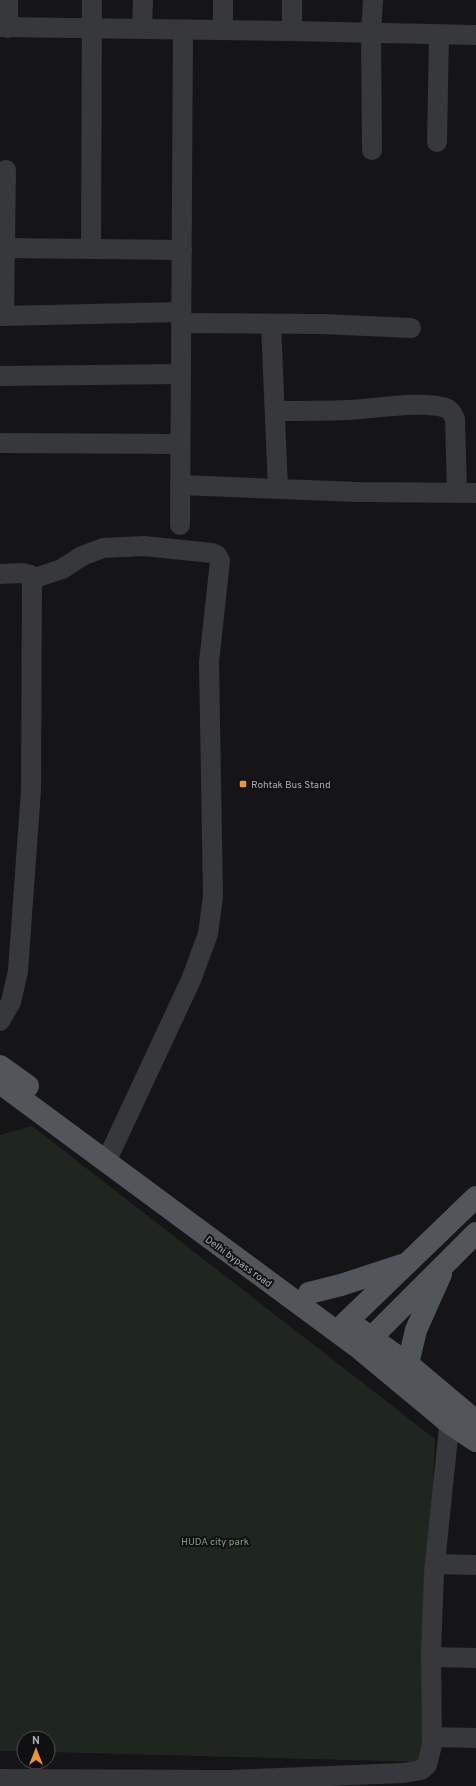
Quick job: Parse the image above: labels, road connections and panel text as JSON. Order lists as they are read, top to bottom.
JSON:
{
  "streets": {
    "main road": ["Delhi bypass road"]
  },
  "parks": ["HUDA city park"],
  "places": {
    "transit": ["Rohtak Bus Stand"]
  },
  "north": "top"
}
